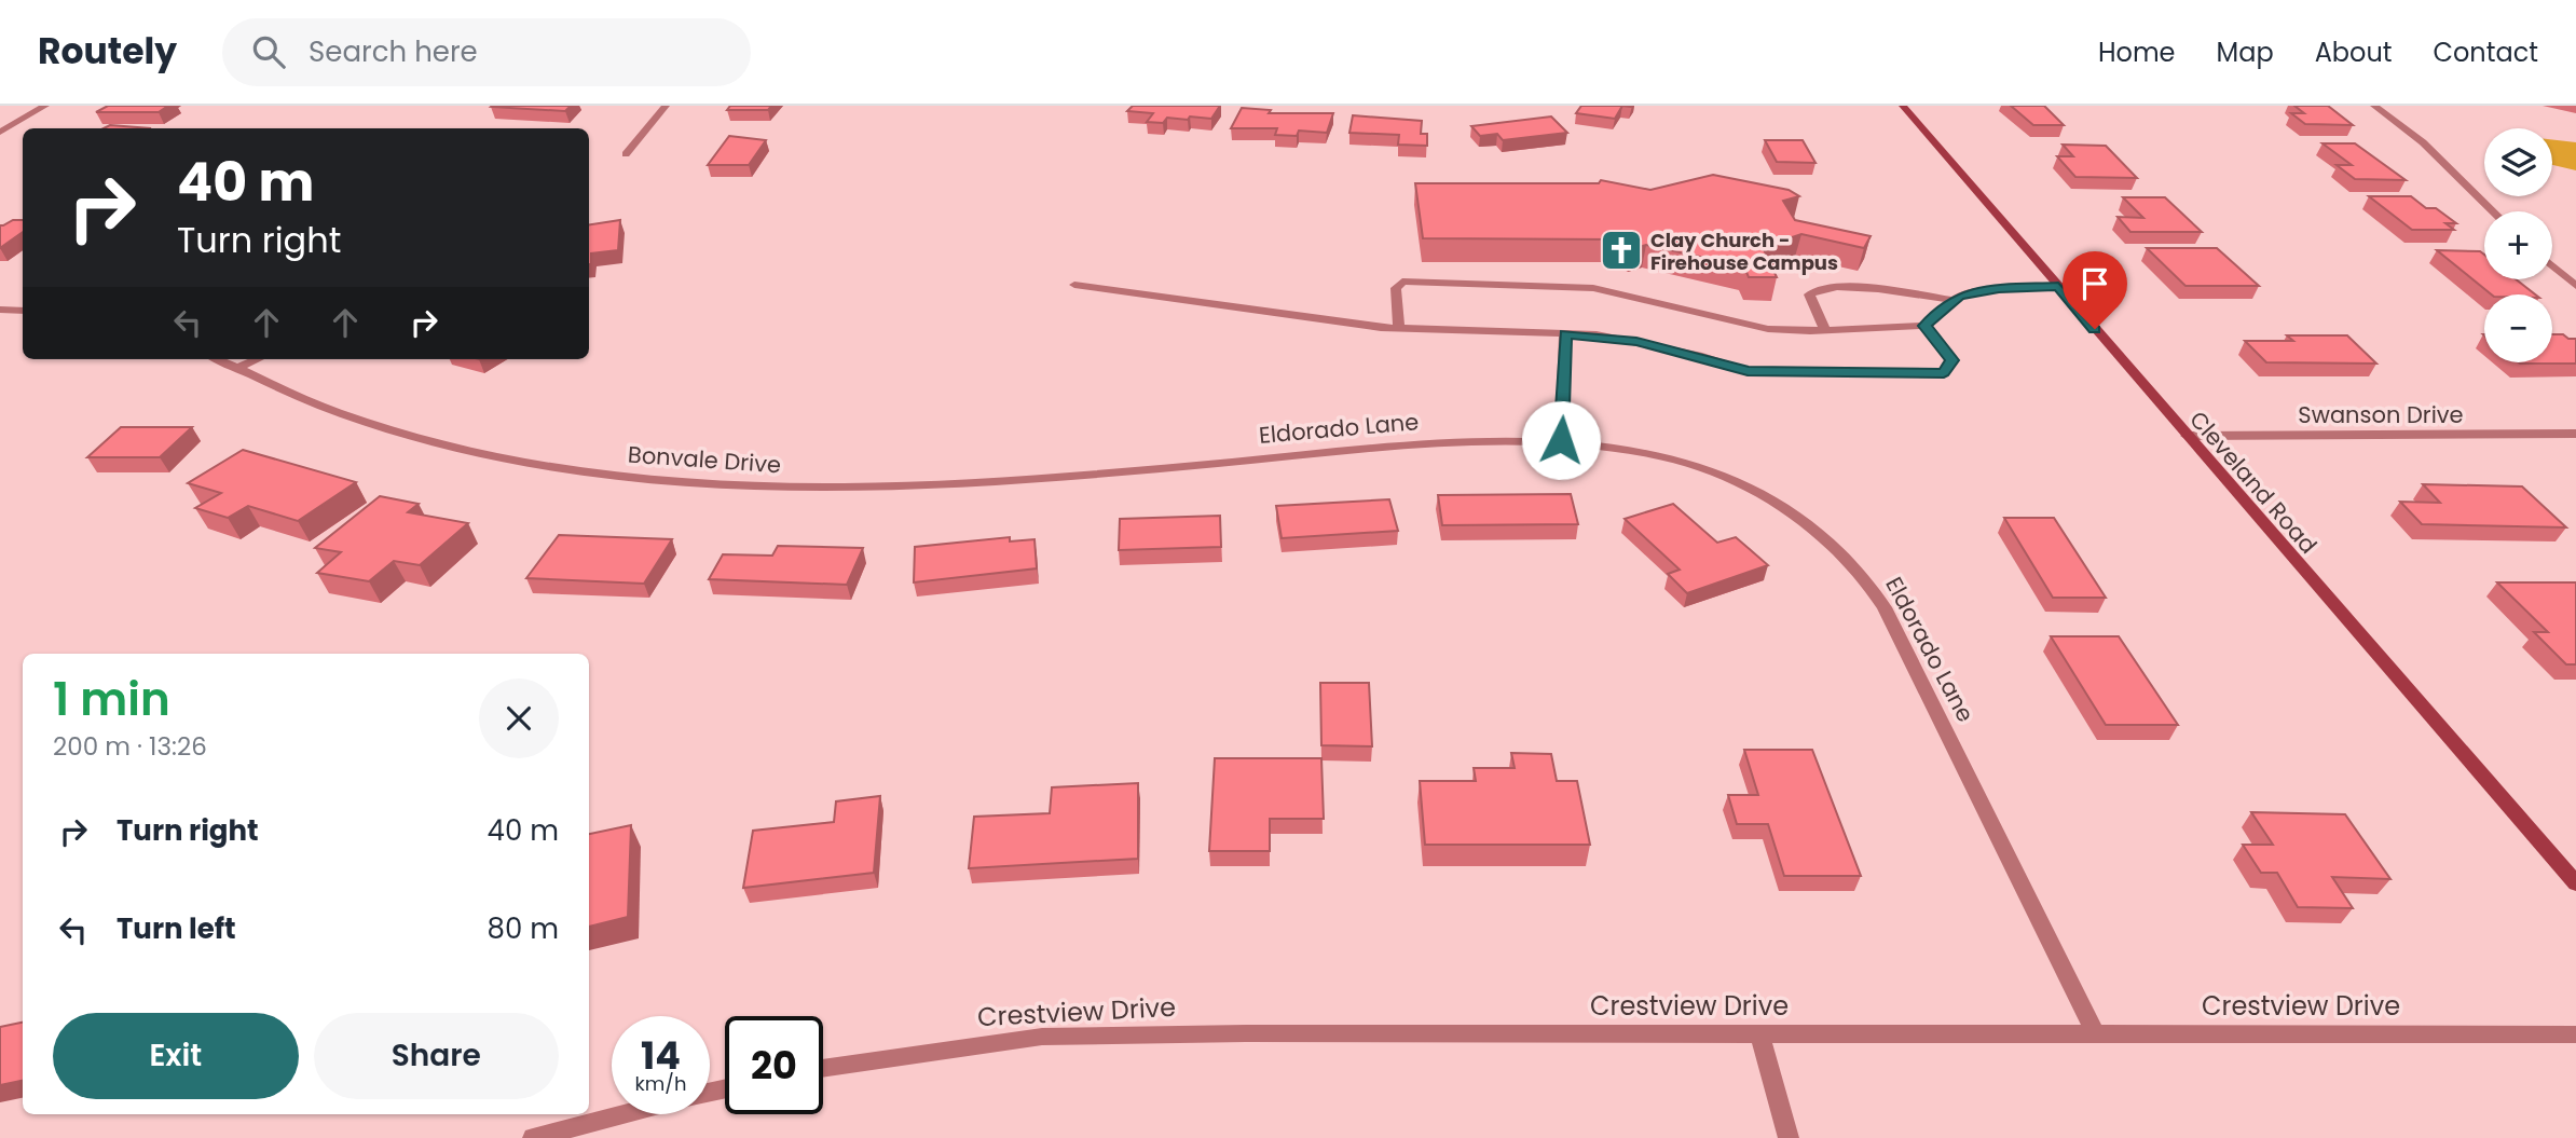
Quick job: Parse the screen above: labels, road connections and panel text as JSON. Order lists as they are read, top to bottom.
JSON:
{
  "streets": {
    "main road": ["Cleveland Road"],
    "street": [
      "Swanson Drive",
      "Eldorado Lane",
      "Bonvale Drive",
      "Crestview Drive"
    ]
  },
  "crossings": [
    ["Swanson Drive", "Cleveland Road"],
    ["Eldorado Lane", "Bonvale Drive"],
    ["Eldorado Lane", "Crestview Drive"]
  ],
  "places": {
    "church": ["Clay Church - Firehouse Campus"]
  },
  "page": {
    "header": "Routely",
    "search": "Search here",
    "nav": [
      "Home",
      "Map",
      "About",
      "Contact"
    ],
    "map_buttons": ["+", "−"],
    "turn": ["40 m", "Turn right"],
    "heading": ["1 min", "200 m · 13:26"],
    "list": [
      {
        "name": "Turn right",
        "value": "40 m"
      },
      {
        "name": "Turn left",
        "value": "80 m"
      }
    ],
    "buttons": ["Exit", "Share"],
    "speed": "14 km/h",
    "limit": "20"
  }
}
